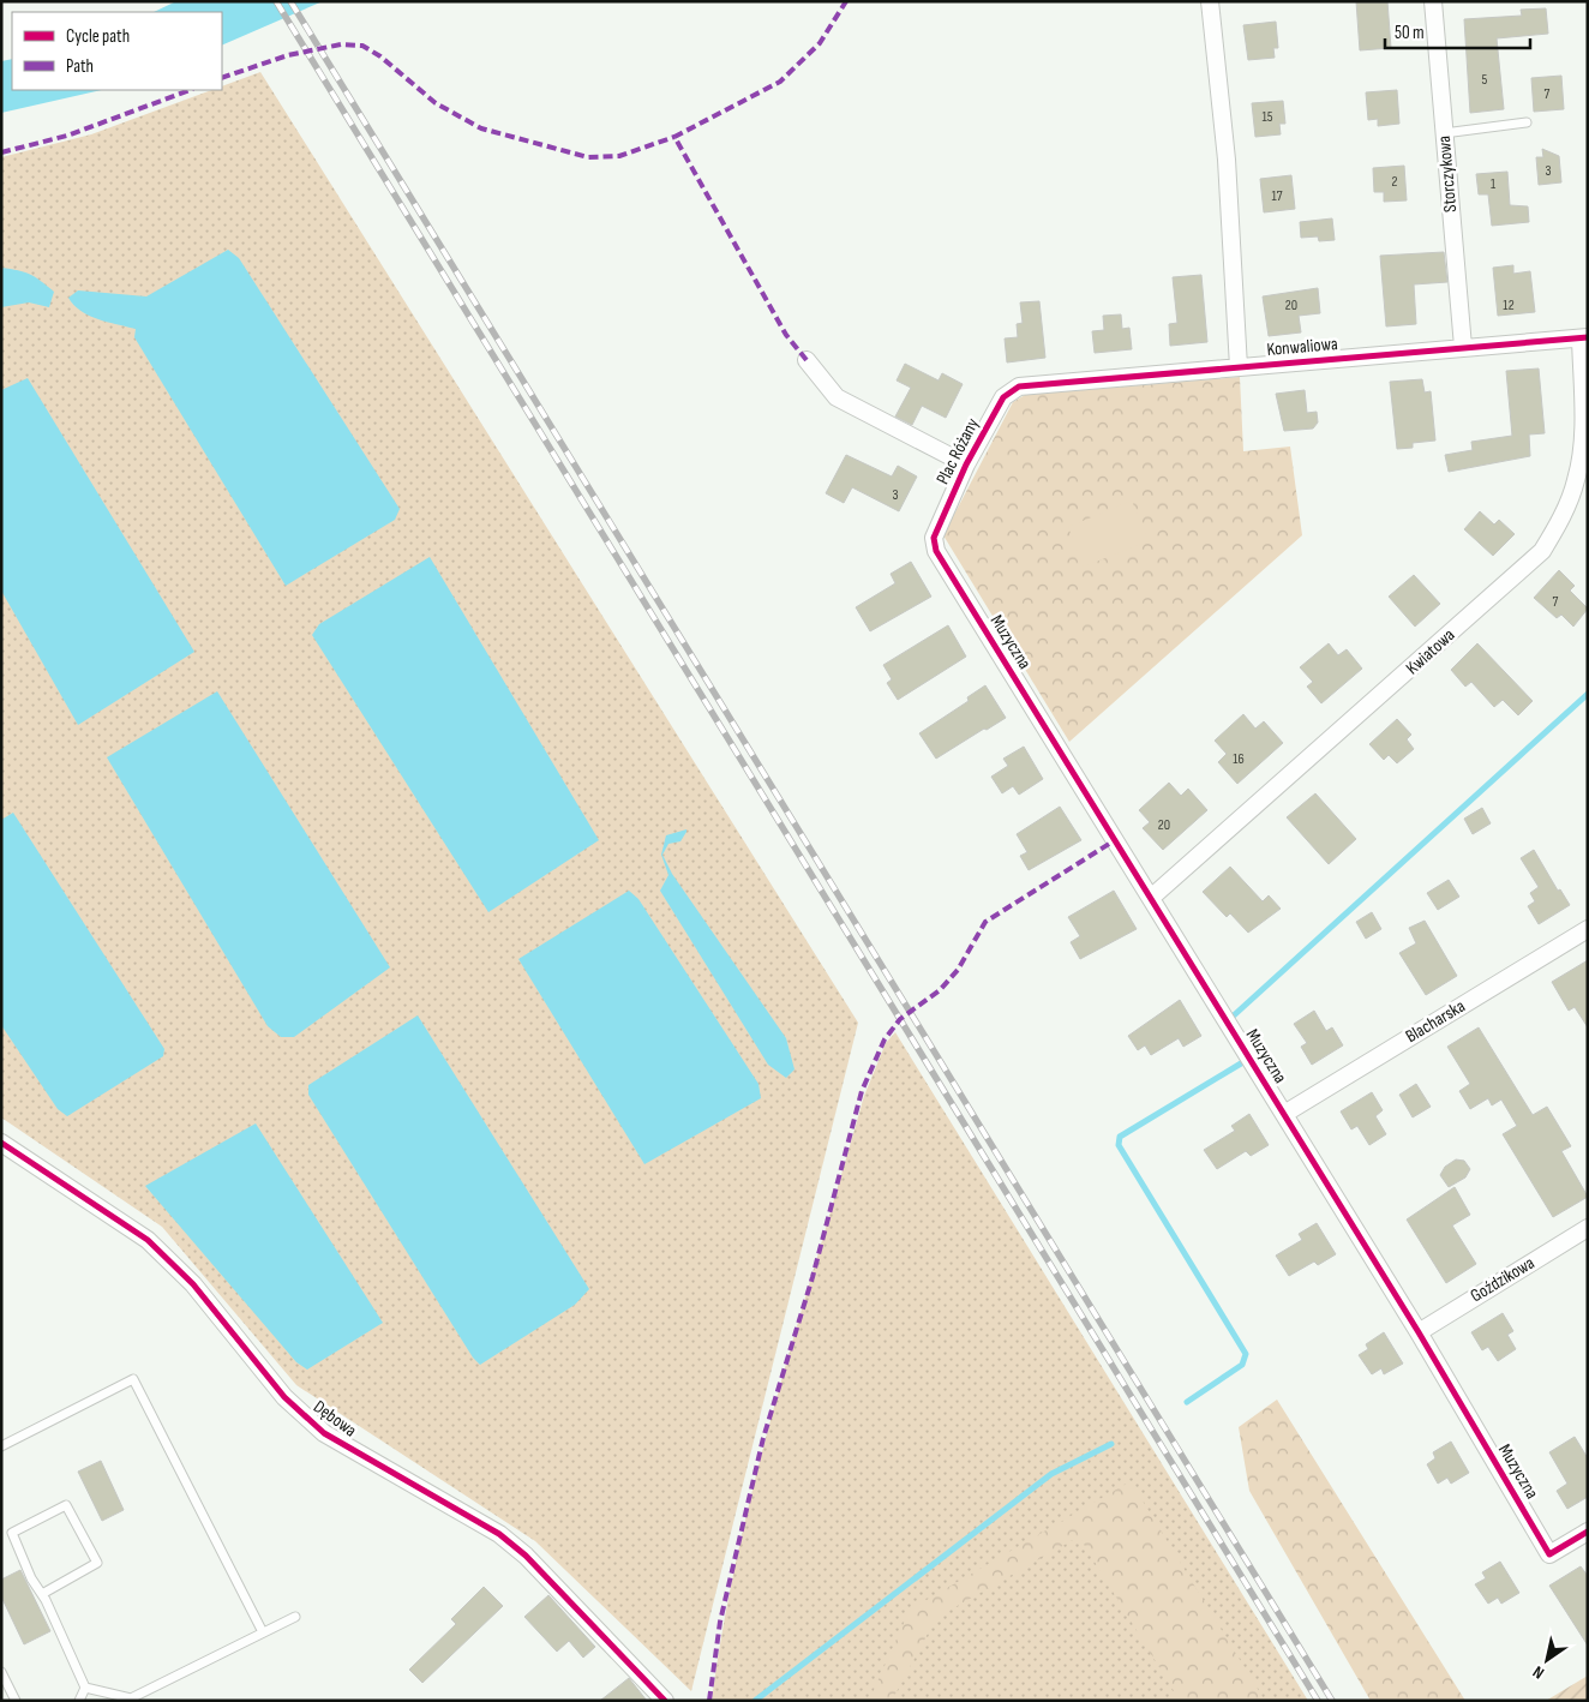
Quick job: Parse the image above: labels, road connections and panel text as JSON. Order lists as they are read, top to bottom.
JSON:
{
  "streets": {
    "street": [
      "Storczykowa",
      "Konwaliowa",
      "Plac Różany",
      "Muzyczna",
      "Kwiatowa",
      "Blacharska",
      "Goździkowa",
      "Dębowa"
    ]
  },
  "crossings": [
    ["Storczykowa", "Konwaliowa"],
    ["Konwaliowa", "Plac Różany"],
    ["Konwaliowa", "Kwiatowa"],
    ["Plac Różany", "Muzyczna"],
    ["Muzyczna", "Kwiatowa"],
    ["Muzyczna", "Blacharska"],
    ["Muzyczna", "Goździkowa"]
  ],
  "house_numbers": [
    "5",
    "7",
    "15",
    "3",
    "2",
    "1",
    "17",
    "20",
    "12",
    "3",
    "7",
    "16",
    "20"
  ],
  "legend": ["Cycle path", "Path"],
  "scale_bar": "50 m",
  "north": "bottom left"
}
